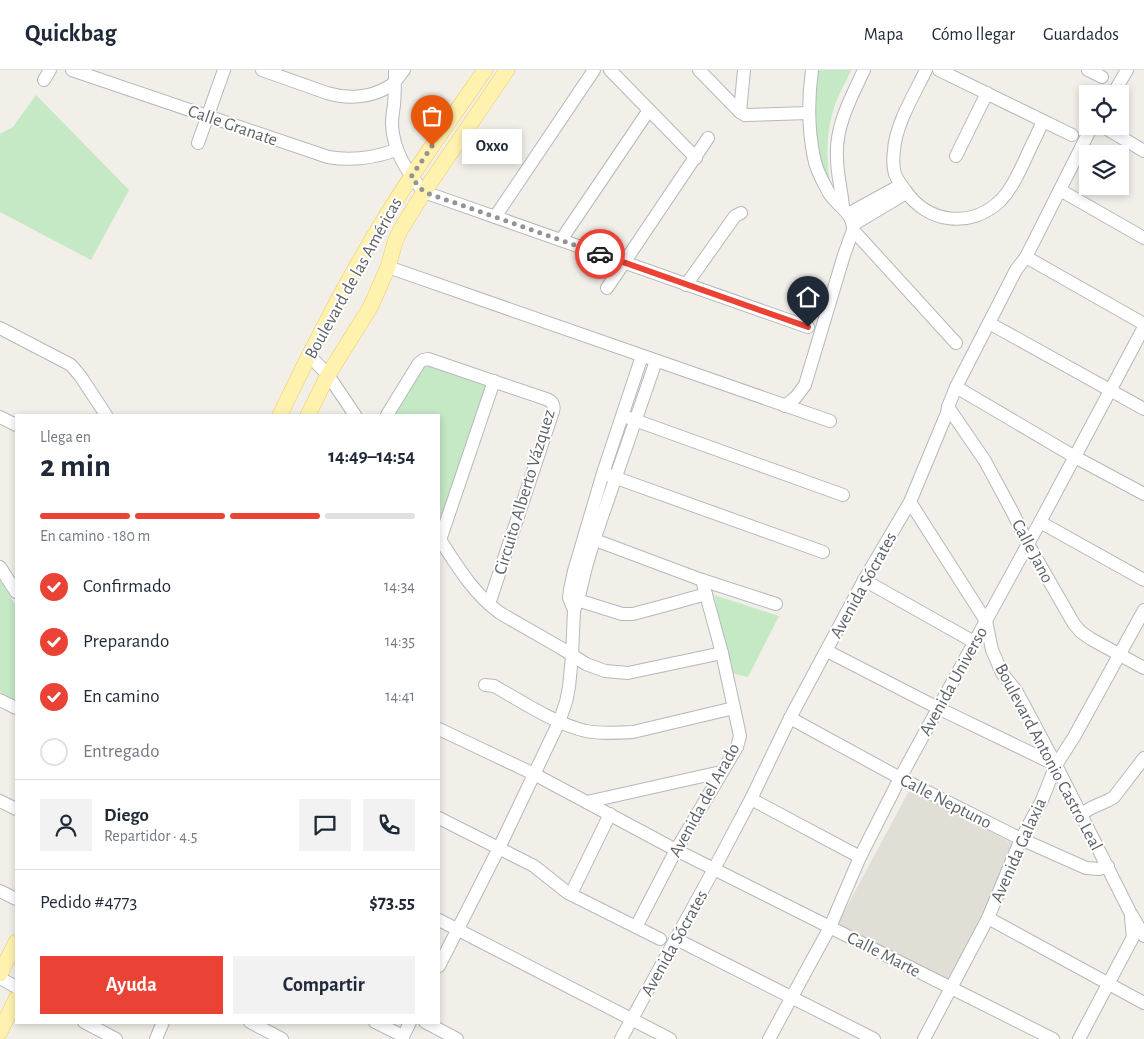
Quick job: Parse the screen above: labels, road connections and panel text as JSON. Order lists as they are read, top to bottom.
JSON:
{
  "streets": {
    "main road": ["Boulevard de las Américas"],
    "street": [
      "Calle Granate",
      "Circuito Alberto Vázquez",
      "Calle Jano",
      "Avenida Sócrates",
      "Avenida Universo",
      "Boulevard Antonio Castro Leal",
      "Avenida del Arado",
      "Calle Neptuno",
      "Avenida Galaxia",
      "Calle Marte"
    ]
  },
  "crossings": [
    ["Calle Jano", "Avenida Sócrates"],
    ["Calle Jano", "Avenida Universo"],
    ["Calle Jano", "Avenida Galaxia"],
    ["Avenida Sócrates", "Boulevard Antonio Castro Leal"],
    ["Avenida Sócrates", "Calle Neptuno"],
    ["Avenida Sócrates", "Calle Marte"],
    ["Avenida Universo", "Boulevard Antonio Castro Leal"],
    ["Avenida Universo", "Calle Neptuno"],
    ["Avenida Universo", "Calle Marte"],
    ["Boulevard Antonio Castro Leal", "Calle Neptuno"],
    ["Boulevard Antonio Castro Leal", "Avenida Galaxia"],
    ["Avenida del Arado", "Calle Marte"],
    ["Calle Neptuno", "Avenida Galaxia"],
    ["Avenida Galaxia", "Calle Marte"]
  ],
  "places": ["Oxxo"],
  "page": {
    "header": "Quickbag",
    "nav": ["Mapa", "Cómo llegar", "Guardados"],
    "bubble": "Oxxo",
    "heading": ["2 min", "Llega en", "14:49–14:54"],
    "panel": [
      "Diego",
      "Repartidor · 4.5",
      "Pedido #4773",
      "$73.55"
    ],
    "bar": "En camino · 180 m",
    "list": [
      ["Confirmado", "14:34"],
      ["Preparando", "14:35"],
      ["En camino", "14:41"],
      "Entregado"
    ],
    "buttons": ["Ayuda", "Compartir"]
  }
}
